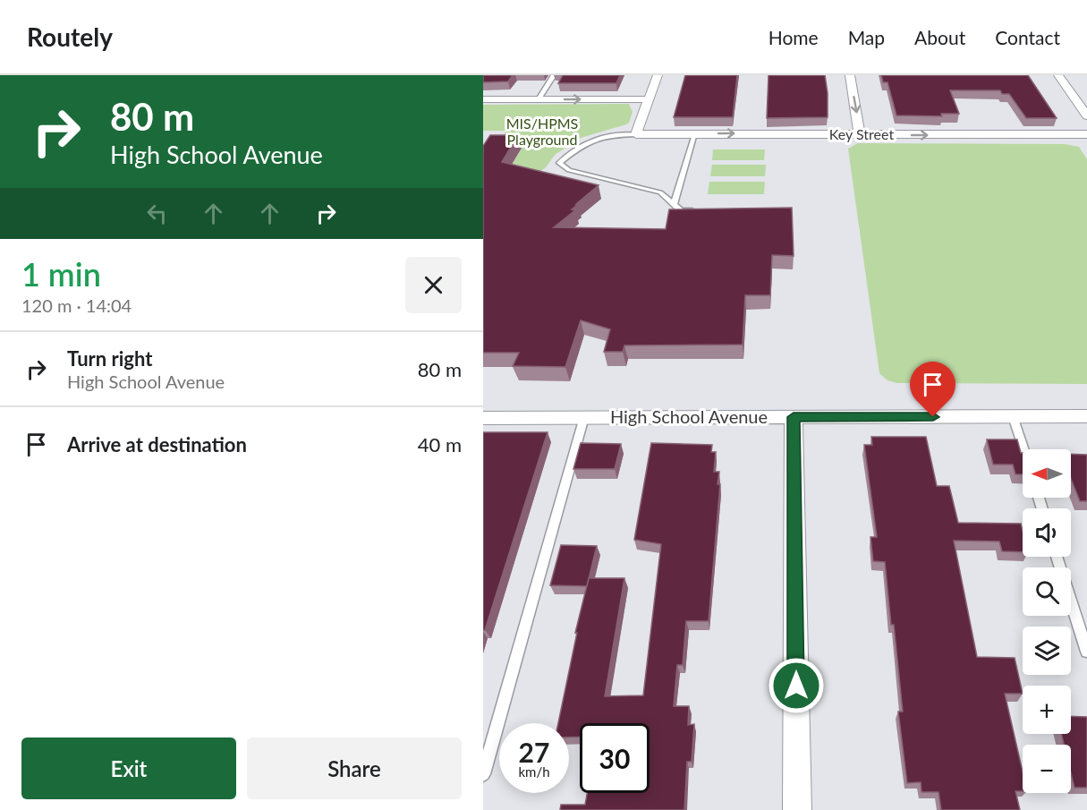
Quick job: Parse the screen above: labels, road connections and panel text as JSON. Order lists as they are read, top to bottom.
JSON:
{
  "streets": {
    "street": ["Key Street", "High School Avenue"]
  },
  "one_way": ["Key Street"],
  "parks": ["MIS/HPMS Playground"],
  "north": "left",
  "page": {
    "header": "Routely",
    "nav": [
      "Home",
      "Map",
      "About",
      "Contact"
    ],
    "turn": ["80 m", "High School Avenue"],
    "heading": ["1 min", "120 m · 14:04"],
    "list": [
      {
        "name": "Turn right",
        "note": "High School Avenue",
        "value": "80 m"
      },
      {
        "name": "Arrive at destination",
        "value": "40 m"
      }
    ],
    "map_buttons": ["+", "−"],
    "speed": "27 km/h",
    "limit": "30",
    "buttons": ["Exit", "Share"]
  }
}
